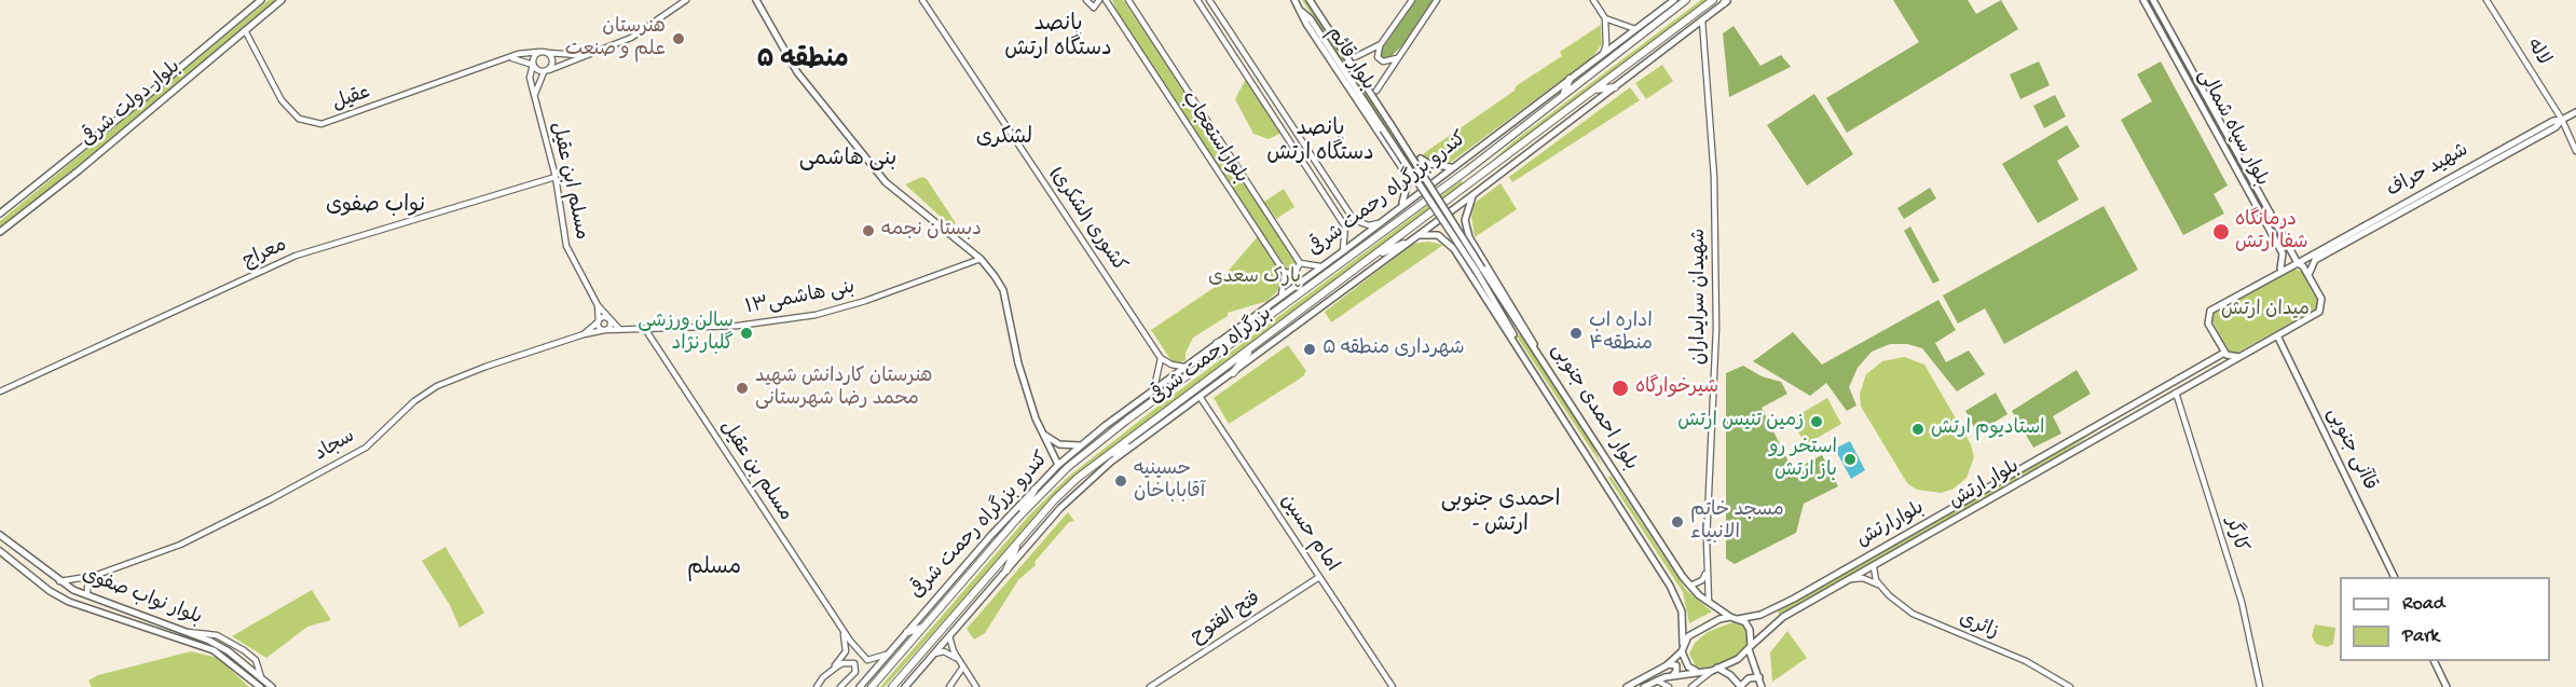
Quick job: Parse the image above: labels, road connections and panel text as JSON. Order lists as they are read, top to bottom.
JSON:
{
  "streets": {
    "highway": ["بزرگراه رحمت شرقی"],
    "main road": [
      "بلوار قائم",
      "بلوار دولت شرقی",
      "بلوار سپاه شمالی",
      "کندرو بزرگراه رحمت شرقی",
      "بلوار احمدی جنوبی",
      "قاآنی جنوبی",
      "بلوار ارتش",
      "بلوارارتش",
      "بلوار نواب صفوی"
    ],
    "street": [
      "لاله",
      "عقیل",
      "بلواراستعجاب",
      "مسلم ابن عقیل",
      "کشوری (لشکری)",
      "معراج",
      "شهیدان سرایداران",
      "بنی هاشمی۱۳",
      "سجاد",
      "مسلم بن عقیل",
      "امام حسین",
      "کارگر",
      "فتح الفتوح",
      "زائری"
    ]
  },
  "crossings": [
    ["عقیل", "بلوار دولت شرقی"],
    ["عقیل", "مسلم ابن عقیل"],
    ["مسلم ابن عقیل", "معراج"],
    ["شهیدان سرایداران", "بلوار احمدی جنوبی"],
    ["بنی هاشمی۱۳", "سجاد"],
    ["بنی هاشمی۱۳", "مسلم بن عقیل"],
    ["بلوار احمدی جنوبی", "بلوار ارتش"],
    ["بلوار احمدی جنوبی", "بلوارارتش"],
    ["سجاد", "بلوار نواب صفوی"],
    ["بلوار ارتش", "بلوارارتش"],
    ["بلوار ارتش", "کارگر"],
    ["بلوار ارتش", "زائری"],
    ["امام حسین", "فتح الفتوح"]
  ],
  "districts": [
    "پانصد دستگاه ارتش",
    "منطقه ۵",
    "پانصد دستگاه ارتش",
    "لشکری",
    "بنی هاشمی",
    "نواب صفوی",
    "احمدی جنوبی - ارتش",
    "مسلم"
  ],
  "parks": ["پارک سعدی", "میدان ارتش"],
  "places": [
    "هنرستان علم و صنعت",
    "دبستان نجمه",
    "درمانگاه شفا ارتش",
    "سالن ورزشی گلبارنژاد",
    "اداره اب منطقه۴",
    "شهرداری منطقه ۵",
    "هنرستان کاردانش شهید محمد رضا شهرستانی",
    "شیرخوارگاه",
    "زمین تنیس ارتش",
    "استادیوم ارتش",
    "استخر رو باز ارتش",
    "حسینیه آقاباباخان",
    "مسجد خاتم الانبیاء"
  ],
  "legend": ["Road", "Park"]
}
